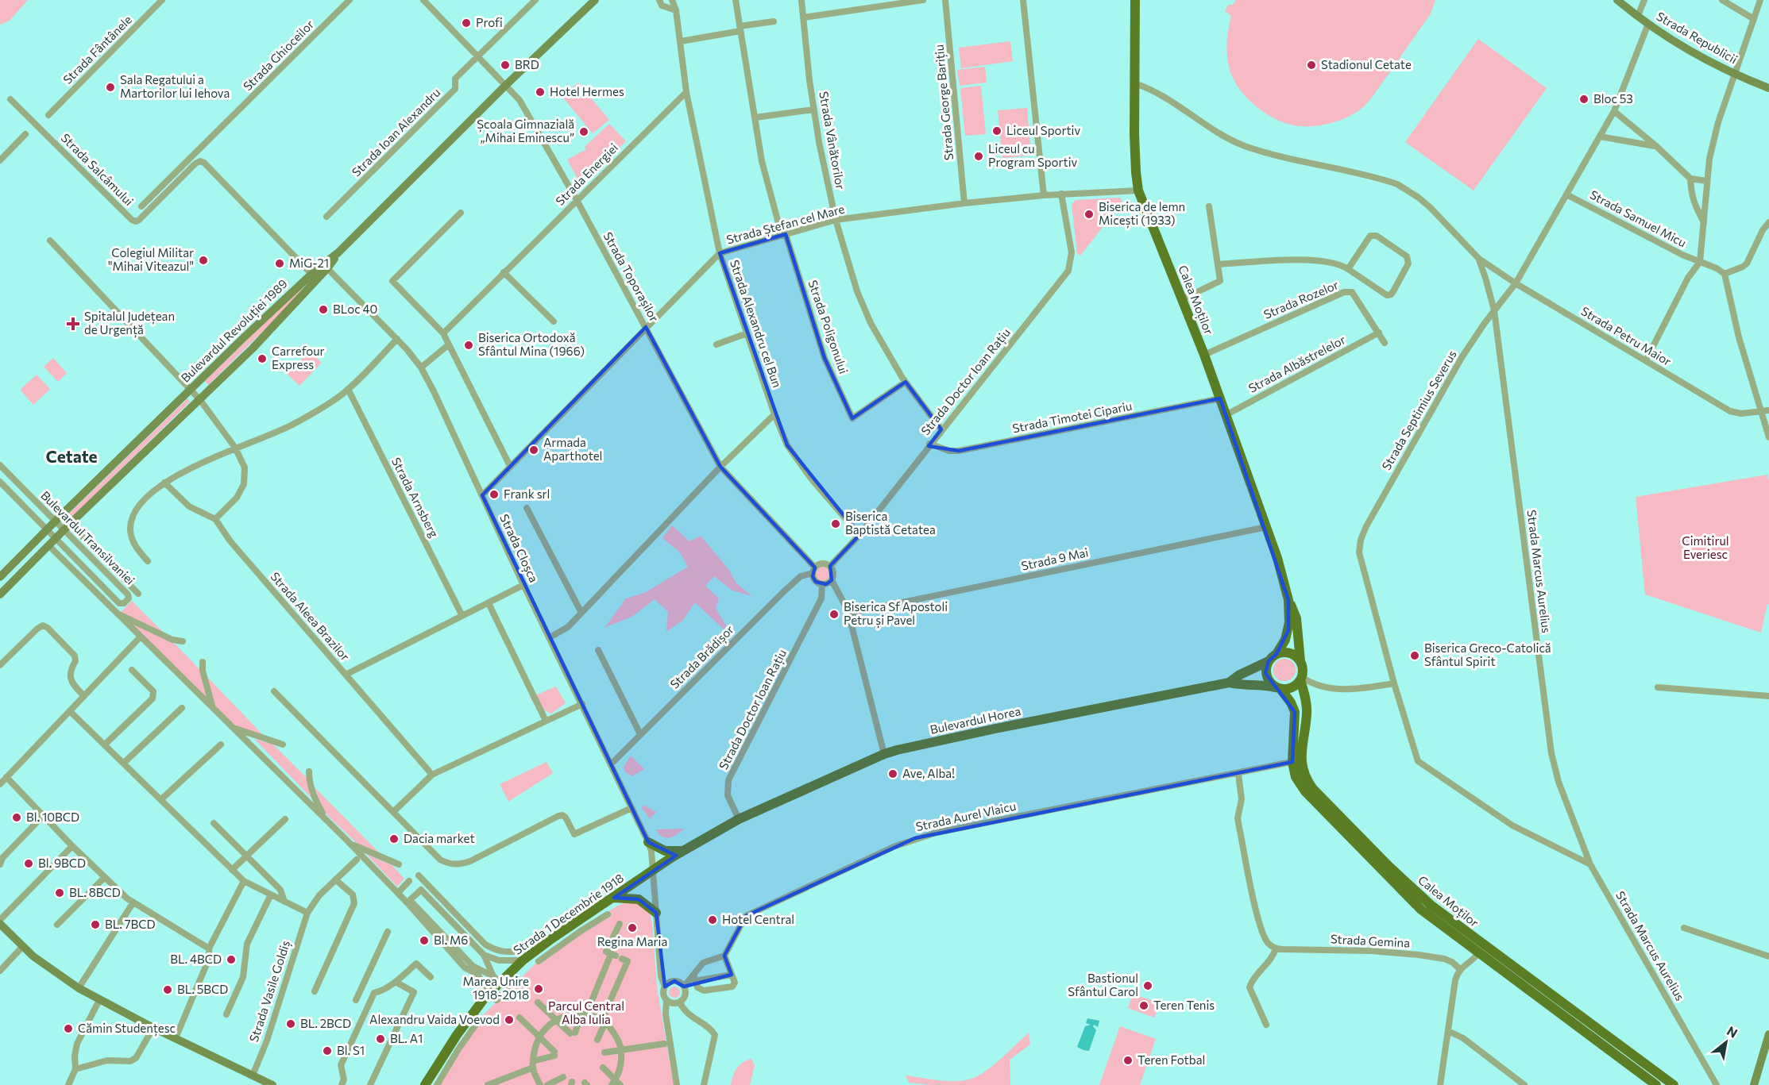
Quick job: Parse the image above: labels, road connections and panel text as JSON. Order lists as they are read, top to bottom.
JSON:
{
  "streets": {
    "main road": [
      "Strada Republicii",
      "Calea Moților",
      "Bulevardul Revoluției 1989",
      "Bulevardul Horea",
      "Strada 1 Decembrie 1918"
    ],
    "street": [
      "Strada Fântânele",
      "Strada Ghioceilor",
      "Strada George Barițiu",
      "Strada Ioan Alexandru",
      "Strada Vânătorilor",
      "Strada Salcâmului",
      "Strada Energiei",
      "Strada Samuel Micu",
      "Strada Ștefan cel Mare",
      "Strada Toporașilor",
      "Strada Rozelor",
      "Strada Alexandru cel Bun",
      "Strada Poligonului",
      "Strada Petru Maior",
      "Strada Albăstrelelor",
      "Strada Doctor Ioan Rațiu",
      "Strada Septimius Severus",
      "Strada Timotei Cipariu",
      "Strada Arnsberg",
      "Bulevardul Transilvaniei",
      "Strada Cloșca",
      "Strada 9 Mai",
      "Strada Marcus Aurelius",
      "Strada Aleea Brazilor",
      "Strada Brădișor",
      "Strada Aurel Vlaicu",
      "Strada Gemina",
      "Strada Vasile Goldiș"
    ]
  },
  "crossings": [
    ["Strada George Barițiu", "Strada Ștefan cel Mare"],
    ["Strada Ioan Alexandru", "Strada Toporașilor"],
    ["Strada Vânătorilor", "Strada Ștefan cel Mare"],
    ["Strada Vânătorilor", "Strada Poligonului"],
    ["Strada Vânătorilor", "Strada Doctor Ioan Rațiu"],
    ["Strada Salcâmului", "Bulevardul Revoluției 1989"],
    ["Strada Energiei", "Strada Toporașilor"],
    ["Strada Energiei", "Strada Alexandru cel Bun"],
    ["Strada Ștefan cel Mare", "Strada Toporașilor"],
    ["Strada Ștefan cel Mare", "Calea Moților"],
    ["Strada Ștefan cel Mare", "Strada Alexandru cel Bun"],
    ["Strada Ștefan cel Mare", "Strada Poligonului"],
    ["Strada Ștefan cel Mare", "Strada Doctor Ioan Rațiu"],
    ["Strada Ștefan cel Mare", "Strada Cloșca"],
    ["Strada Toporașilor", "Bulevardul Revoluției 1989"],
    ["Strada Toporașilor", "Strada Doctor Ioan Rațiu"],
    ["Strada Toporașilor", "Strada Brădișor"],
    ["Calea Moților", "Strada Rozelor"],
    ["Calea Moților", "Strada Albăstrelelor"],
    ["Calea Moților", "Strada Timotei Cipariu"],
    ["Calea Moților", "Strada 9 Mai"],
    ["Calea Moților", "Strada Aurel Vlaicu"],
    ["Strada Rozelor", "Strada Albăstrelelor"],
    ["Strada Alexandru cel Bun", "Strada Doctor Ioan Rațiu"],
    ["Bulevardul Revoluției 1989", "Bulevardul Transilvaniei"],
    ["Bulevardul Revoluției 1989", "Strada Cloșca"],
    ["Strada Doctor Ioan Rațiu", "Strada Timotei Cipariu"],
    ["Strada Doctor Ioan Rațiu", "Strada Brădișor"],
    ["Strada Doctor Ioan Rațiu", "Bulevardul Horea"],
    ["Strada Doctor Ioan Rațiu", "Strada 1 Decembrie 1918"],
    ["Strada Septimius Severus", "Strada Marcus Aurelius"],
    ["Strada Cloșca", "Strada Brădișor"],
    ["Strada Cloșca", "Strada 1 Decembrie 1918"],
    ["Bulevardul Horea", "Strada 1 Decembrie 1918"]
  ],
  "districts": ["Cetate"],
  "parks": ["Cimitirul Everiesc", "Parcul Central Alba Iulia"],
  "places": {
    "other": [
      "Profi",
      "BRD",
      "Stadionul Cetate",
      "Sala Regatului a Martorilor lui Iehova",
      "Hotel Hermes",
      "Bloc 53",
      "Liceul Sportiv",
      "Școala Gimnazială „Mihai Eminescu”",
      "Liceul cu Program Sportiv",
      "Biserica de lemn Micești (1933)",
      "Colegiul Militar \"Mihai Viteazul\"",
      "MiG-21",
      "BLoc 40",
      "Biserica Ortodoxă Sfântul Mina (1966)",
      "Carrefour Express",
      "Armada Aparthotel",
      "Frank srl",
      "Biserica Baptistă Cetatea",
      "Biserica Sf Apostoli Petru și Pavel",
      "Biserica Greco-Catolică Sfântul Spirit",
      "Ave, Alba!",
      "Bl. 10BCD",
      "Dacia market",
      "Bl. 9BCD",
      "BL. 8BCD",
      "Hotel Central",
      "BL. 7BCD",
      "Regina Maria",
      "Bl. M6",
      "BL. 4BCD",
      "Bastionul Sfântul Carol",
      "Marea Unire 1918-2018",
      "BL. 5BCD",
      "Teren Tenis",
      "Alexandru Vaida Voevod",
      "BL. 2BCD",
      "Cămin Studențesc",
      "BL. A1",
      "Bl. S1",
      "Teren Fotbal"
    ],
    "health": ["Spitalul Județean de Urgență"]
  },
  "north": "top right"
}
